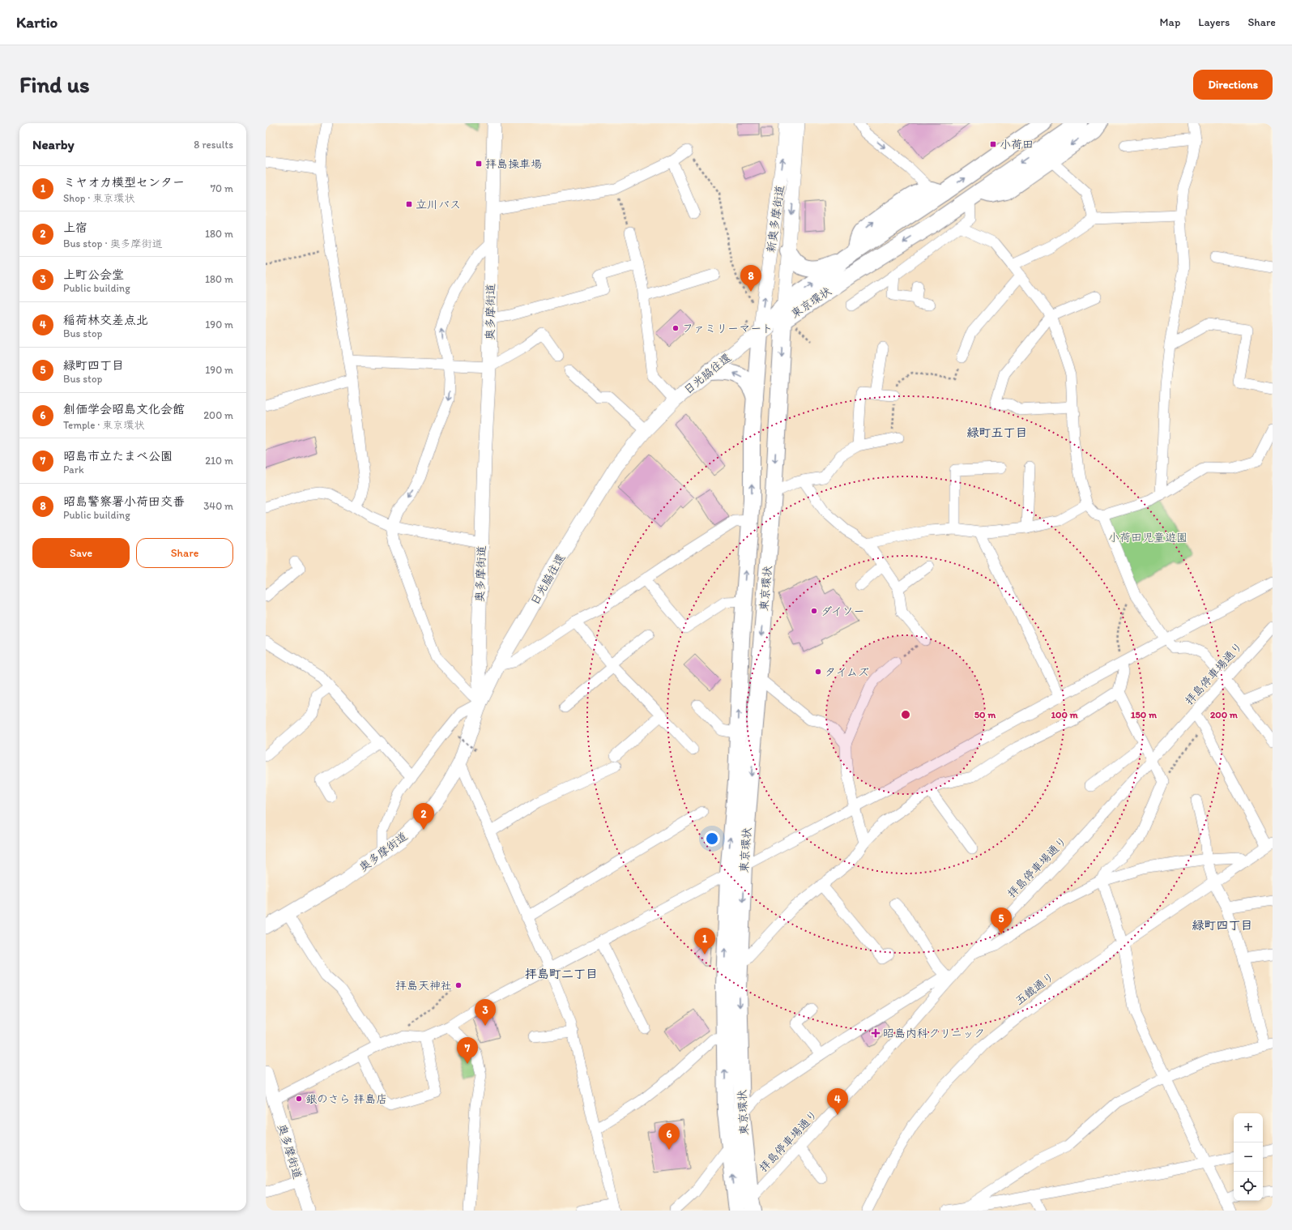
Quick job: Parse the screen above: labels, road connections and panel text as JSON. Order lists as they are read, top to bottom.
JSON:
{
  "streets": {
    "highway": ["東京環状"],
    "main road": ["新奥多摩街道", "奥多摩街道", "日光脇往還"],
    "street": ["拝島停車場通り", "五鐵通り"]
  },
  "crossings": [
    ["新奥多摩街道", "東京環状"],
    ["新奥多摩街道", "日光脇往還"],
    ["東京環状", "日光脇往還"],
    ["東京環状", "拝島停車場通り"],
    ["奥多摩街道", "日光脇往還"]
  ],
  "districts": ["緑町五丁目", "緑町四丁目", "拝島町二丁目"],
  "parks": ["小荷田児童遊園"],
  "places": {
    "transit": ["小荷田", "拝島操車場", "立川バス"],
    "other": [
      "ファミリーマート",
      "ダイソー",
      "タイムズ",
      "拝島天神社",
      "銀のさら 拝島店"
    ],
    "health": ["昭島内科クリニック"]
  },
  "page": {
    "header": "Kartio",
    "nav": ["Map", "Layers", "Share"],
    "buttons": [
      "Directions",
      ["Save", "Share"]
    ],
    "title": "Find us",
    "heading": ["Nearby", "8 results"],
    "list": [
      {
        "mark": "1",
        "name": "ミヤオカ模型センター",
        "note": "Shop · 東京環状",
        "value": "70 m"
      },
      {
        "mark": "2",
        "name": "上宿",
        "note": "Bus stop · 奥多摩街道",
        "value": "180 m"
      },
      {
        "mark": "3",
        "name": "上町公会堂",
        "note": "Public building",
        "value": "180 m"
      },
      {
        "mark": "4",
        "name": "稲荷林交差点北",
        "note": "Bus stop",
        "value": "190 m"
      },
      {
        "mark": "5",
        "name": "緑町四丁目",
        "note": "Bus stop",
        "value": "190 m"
      },
      {
        "mark": "6",
        "name": "創価学会昭島文化会館",
        "note": "Temple · 東京環状",
        "value": "200 m"
      },
      {
        "mark": "7",
        "name": "昭島市立たまべ公園",
        "note": "Park",
        "value": "210 m"
      },
      {
        "mark": "8",
        "name": "昭島警察署小荷田交番",
        "note": "Public building",
        "value": "340 m"
      }
    ],
    "pins": [
      "8",
      "2",
      "5",
      "1",
      "3",
      "7",
      "4",
      "6"
    ],
    "map_buttons": ["+", "−"]
  },
  "rings": [
    "50 m",
    "100 m",
    "150 m",
    "200 m"
  ]
}
